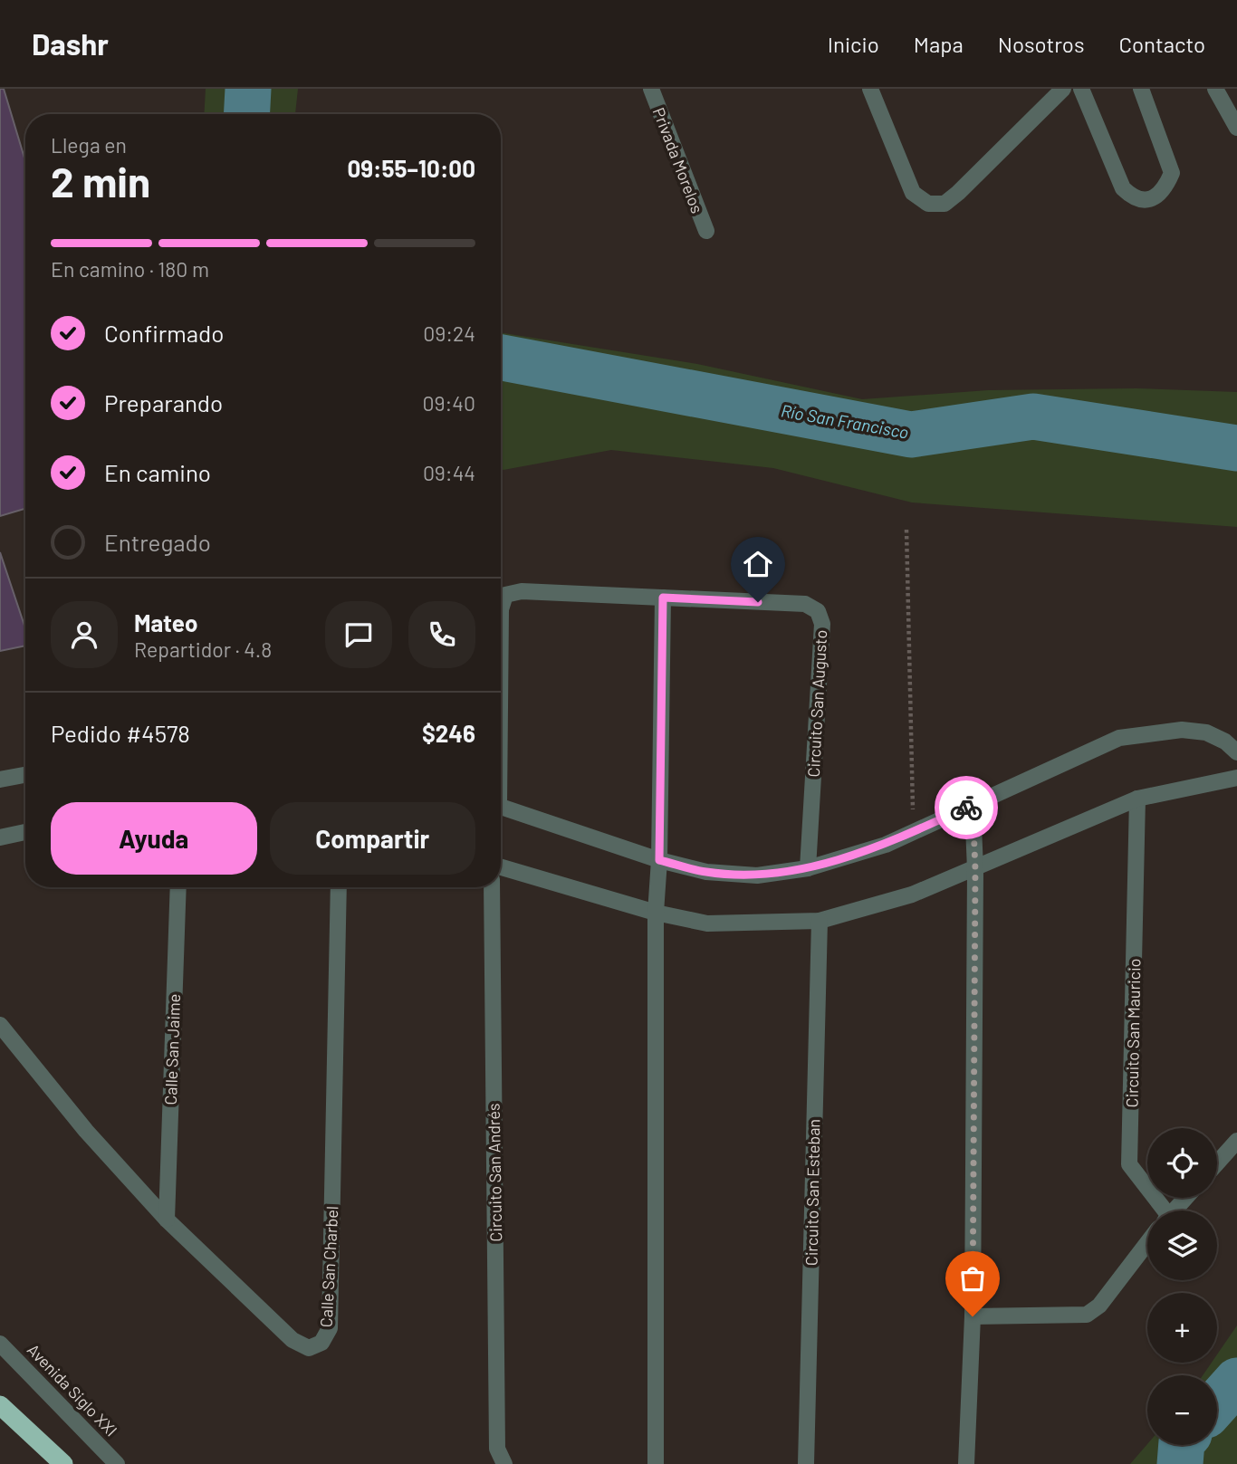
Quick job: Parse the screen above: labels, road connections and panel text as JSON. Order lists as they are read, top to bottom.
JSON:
{
  "streets": {
    "street": [
      "Privada Morelos",
      "Circuito San Augusto",
      "Circuito San Mauricio",
      "Calle San Jaime",
      "Circuito San Andrés",
      "Circuito San Esteban",
      "Calle San Charbel",
      "Avenida Siglo XXI"
    ]
  },
  "crossings": [
    ["Calle San Jaime", "Calle San Charbel"]
  ],
  "water": ["Río San Francisco"],
  "page": {
    "header": "Dashr",
    "nav": [
      "Inicio",
      "Mapa",
      "Nosotros",
      "Contacto"
    ],
    "heading": ["2 min", "Llega en", "09:55–10:00"],
    "panel": [
      "Mateo",
      "Repartidor · 4.8",
      "Pedido #4578",
      "$246"
    ],
    "bar": "En camino · 180 m",
    "list": [
      ["Confirmado", "09:24"],
      ["Preparando", "09:40"],
      ["En camino", "09:44"],
      "Entregado"
    ],
    "buttons": ["Ayuda", "Compartir"],
    "map_buttons": ["+", "−"]
  }
}
